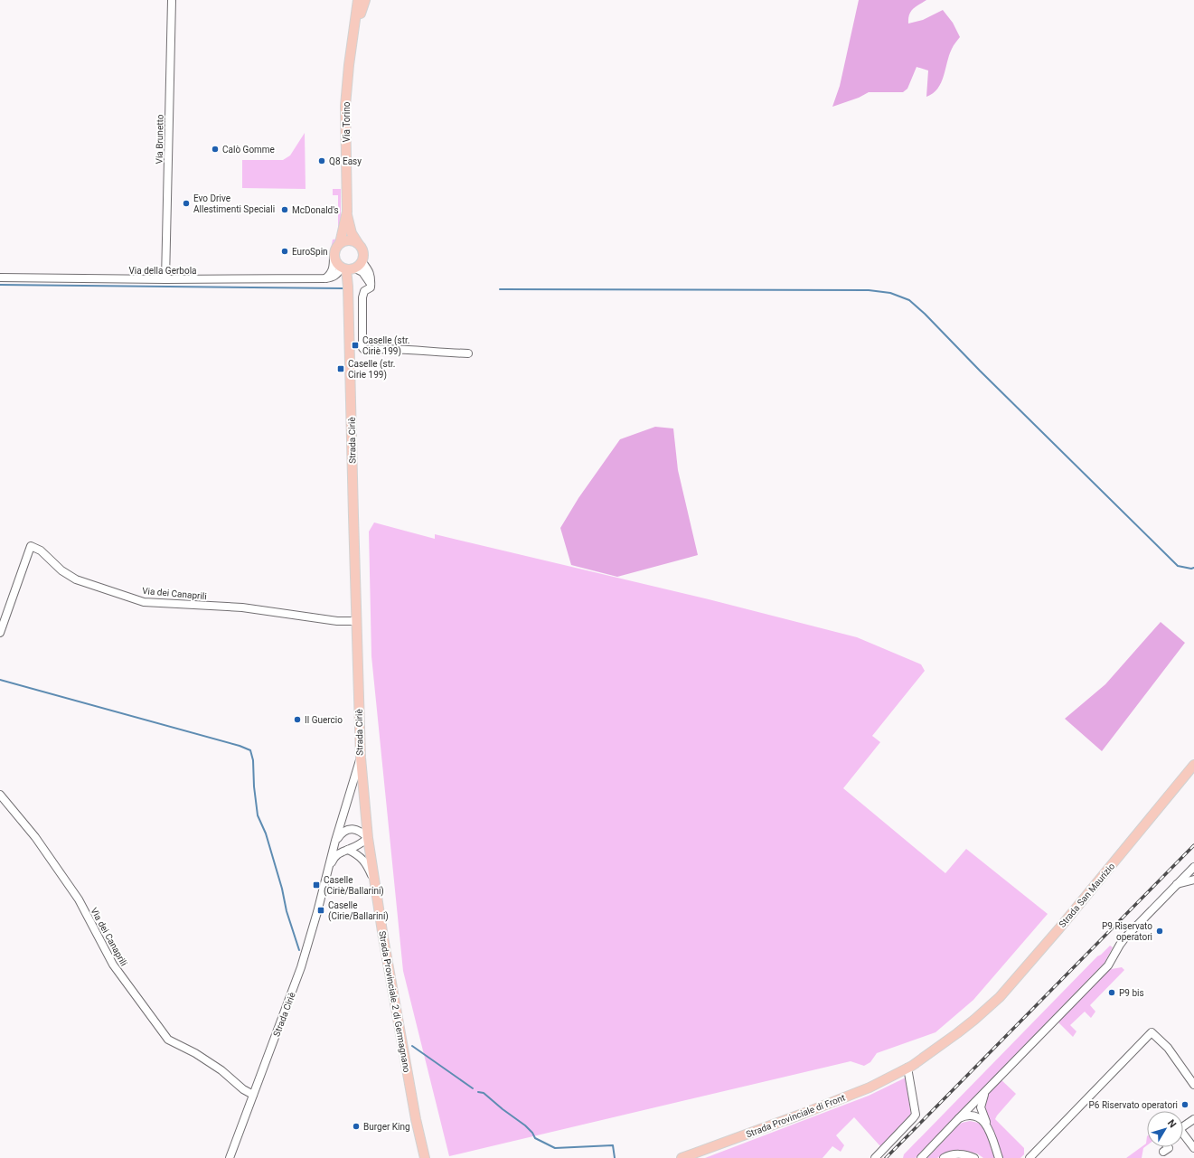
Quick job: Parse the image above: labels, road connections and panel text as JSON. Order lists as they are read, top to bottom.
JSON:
{
  "streets": {
    "main road": [
      "Via Torino",
      "Strada Ciriè",
      "Strada San Maurizio",
      "Strada Provinciale 2 di Germagnano",
      "Strada Provinciale di Front"
    ],
    "street": ["Via Brunetto", "Via della Gerbola", "Via dei Canaprili"]
  },
  "crossings": [
    ["Via Torino", "Via della Gerbola"],
    ["Via Torino", "Strada Ciriè"],
    ["Via Brunetto", "Via della Gerbola"],
    ["Via della Gerbola", "Strada Ciriè"],
    ["Strada Ciriè", "Via dei Canaprili"],
    ["Strada Ciriè", "Strada Provinciale 2 di Germagnano"],
    ["Strada San Maurizio", "Strada Provinciale di Front"]
  ],
  "places": {
    "other": [
      "Calò Gomme",
      "Q8 Easy",
      "Evo Drive Allestimenti Speciali",
      "McDonald's",
      "EuroSpin",
      "Il Guercio",
      "P9 Riservato operatori",
      "P9 bis",
      "P6 Riservato operatori",
      "Burger King"
    ],
    "transit": [
      "Caselle (str. Ciriè 199)",
      "Caselle (str. Cirie 199)",
      "Caselle (Ciriè/Ballarini)",
      "Caselle (Cirie/Ballarini)"
    ]
  },
  "north": "top right"
}
